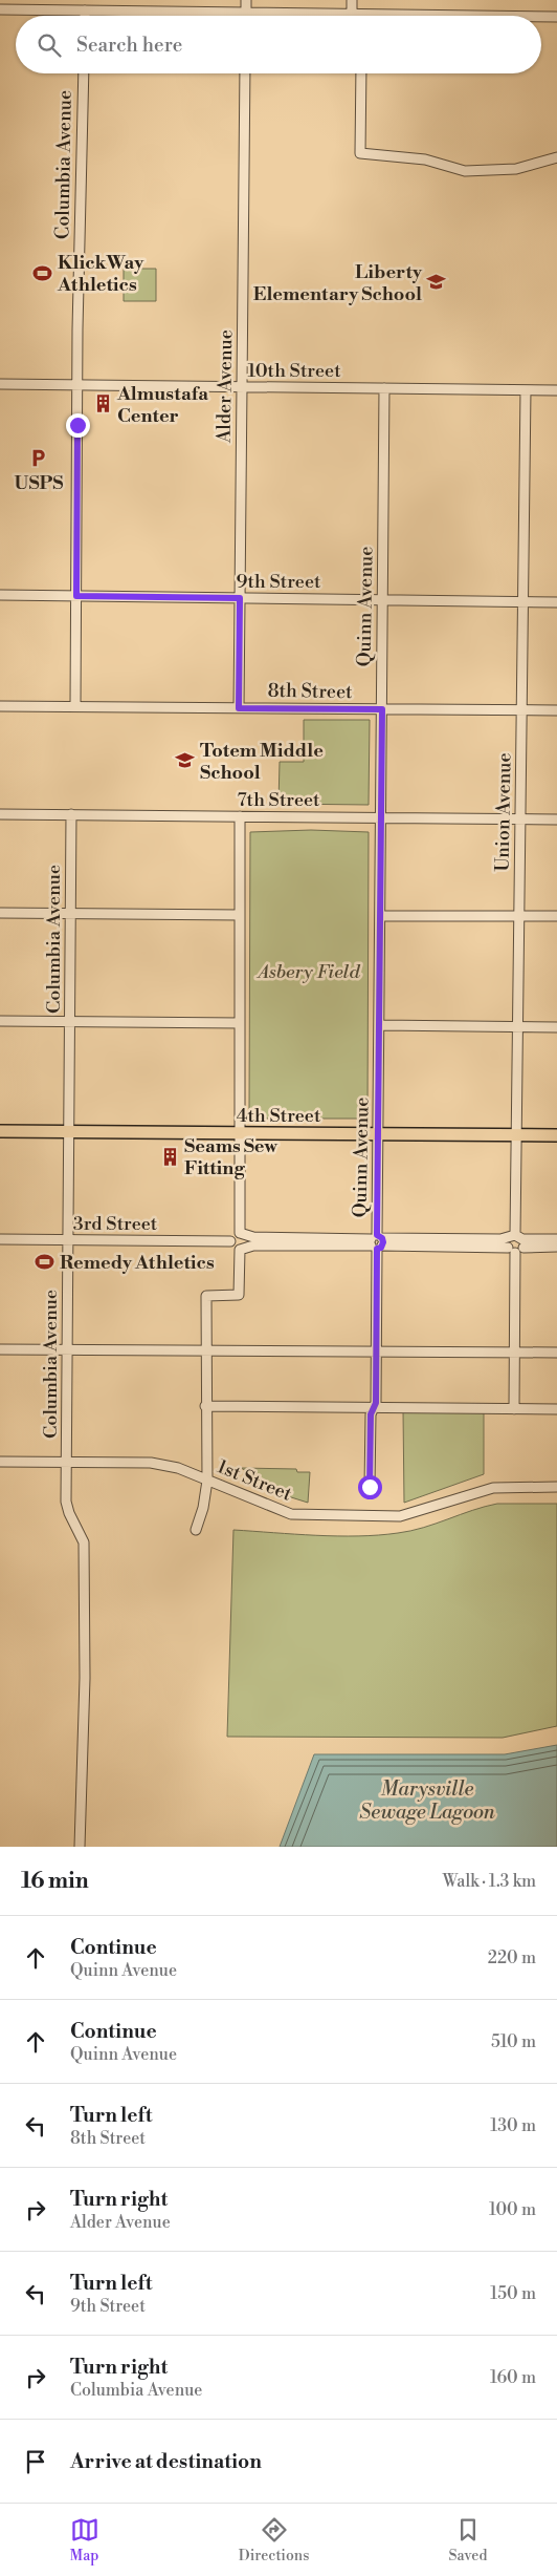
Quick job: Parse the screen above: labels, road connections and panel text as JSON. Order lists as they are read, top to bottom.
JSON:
{
  "streets": {
    "main road": ["4th Street"],
    "street": [
      "Columbia Avenue",
      "10th Street",
      "Alder Avenue",
      "9th Street",
      "Quinn Avenue",
      "8th Street",
      "7th Street",
      "Union Avenue",
      "3rd Street",
      "1st Street"
    ]
  },
  "crossings": [
    ["Columbia Avenue", "10th Street"],
    ["Columbia Avenue", "9th Street"],
    ["Columbia Avenue", "8th Street"],
    ["Columbia Avenue", "7th Street"],
    ["Columbia Avenue", "4th Street"],
    ["Columbia Avenue", "3rd Street"],
    ["Columbia Avenue", "1st Street"],
    ["10th Street", "Alder Avenue"],
    ["10th Street", "Quinn Avenue"],
    ["10th Street", "Union Avenue"],
    ["Alder Avenue", "9th Street"],
    ["Alder Avenue", "8th Street"],
    ["9th Street", "Quinn Avenue"],
    ["9th Street", "Union Avenue"],
    ["Quinn Avenue", "8th Street"],
    ["Quinn Avenue", "7th Street"],
    ["Quinn Avenue", "4th Street"],
    ["8th Street", "Union Avenue"],
    ["7th Street", "Union Avenue"],
    ["Union Avenue", "4th Street"]
  ],
  "water": ["Marysville Sewage Lagoon"],
  "parks": ["Asbery Field"],
  "places": {
    "sports": ["KlickWay Athletics", "Remedy Athletics"],
    "school or university": ["Liberty Elementary School", "Totem Middle School"],
    "building": ["Almustafa Center", "Seams Sew Fitting"],
    "parking": ["USPS"]
  },
  "page": {
    "search": "Search here",
    "heading": ["16 min", "Walk · 1.3 km"],
    "list": [
      ["Continue", "Quinn Avenue", "220 m"],
      ["Continue", "Quinn Avenue", "510 m"],
      ["Turn left", "8th Street", "130 m"],
      ["Turn right", "Alder Avenue", "100 m"],
      ["Turn left", "9th Street", "150 m"],
      ["Turn right", "Columbia Avenue", "160 m"],
      "Arrive at destination"
    ],
    "nav": ["Map", "Directions", "Saved"]
  }
}
